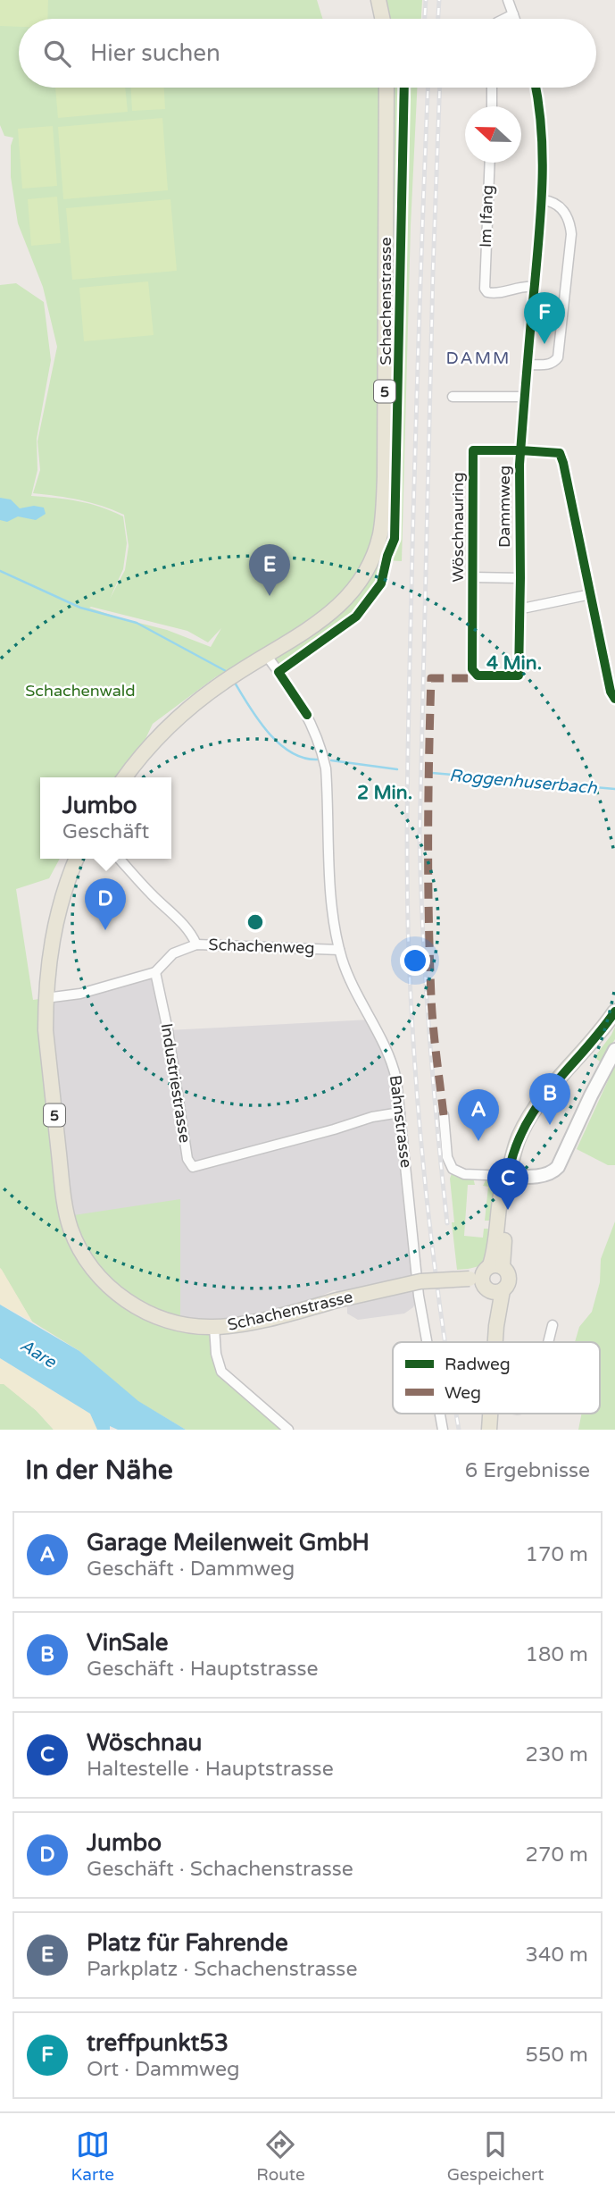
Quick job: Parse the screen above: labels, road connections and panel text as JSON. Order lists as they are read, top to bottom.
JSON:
{
  "streets": {
    "main road": ["Schachenstrasse", "5"],
    "street": [
      "Im Ifang",
      "Dammweg",
      "Wöschnauring",
      "Schachenweg",
      "Industriestrasse",
      "Bahnstrasse"
    ]
  },
  "crossings": [
    ["Im Ifang", "Dammweg"],
    ["Schachenstrasse", "Bahnstrasse"],
    ["Dammweg", "Wöschnauring"],
    ["Schachenweg", "Industriestrasse"],
    ["Schachenweg", "Bahnstrasse"],
    ["Industriestrasse", "Bahnstrasse"]
  ],
  "districts": ["DAMM"],
  "water": ["Roggenhuserbach", "Aare"],
  "parks": ["Schachenwald"],
  "legend": ["Radweg", "Weg"],
  "north": "left",
  "page": {
    "search": "Hier suchen",
    "pins": [
      "F",
      "E",
      "D",
      "B",
      "A",
      "C"
    ],
    "popup": ["Jumbo", "Geschäft"],
    "heading": ["In der Nähe", "6 Ergebnisse"],
    "list": [
      {
        "mark": "A",
        "name": "Garage Meilenweit GmbH",
        "note": "Geschäft · Dammweg",
        "value": "170 m"
      },
      {
        "mark": "B",
        "name": "VinSale",
        "note": "Geschäft · Hauptstrasse",
        "value": "180 m"
      },
      {
        "mark": "C",
        "name": "Wöschnau",
        "note": "Haltestelle · Hauptstrasse",
        "value": "230 m"
      },
      {
        "mark": "D",
        "name": "Jumbo",
        "note": "Geschäft · Schachenstrasse",
        "value": "270 m"
      },
      {
        "mark": "E",
        "name": "Platz für Fahrende",
        "note": "Parkplatz · Schachenstrasse",
        "value": "340 m"
      },
      {
        "mark": "F",
        "name": "treffpunkt53",
        "note": "Ort · Dammweg",
        "value": "550 m"
      }
    ],
    "nav": ["Karte", "Route", "Gespeichert"]
  },
  "rings": ["4 Min.", "2 Min."]
}
